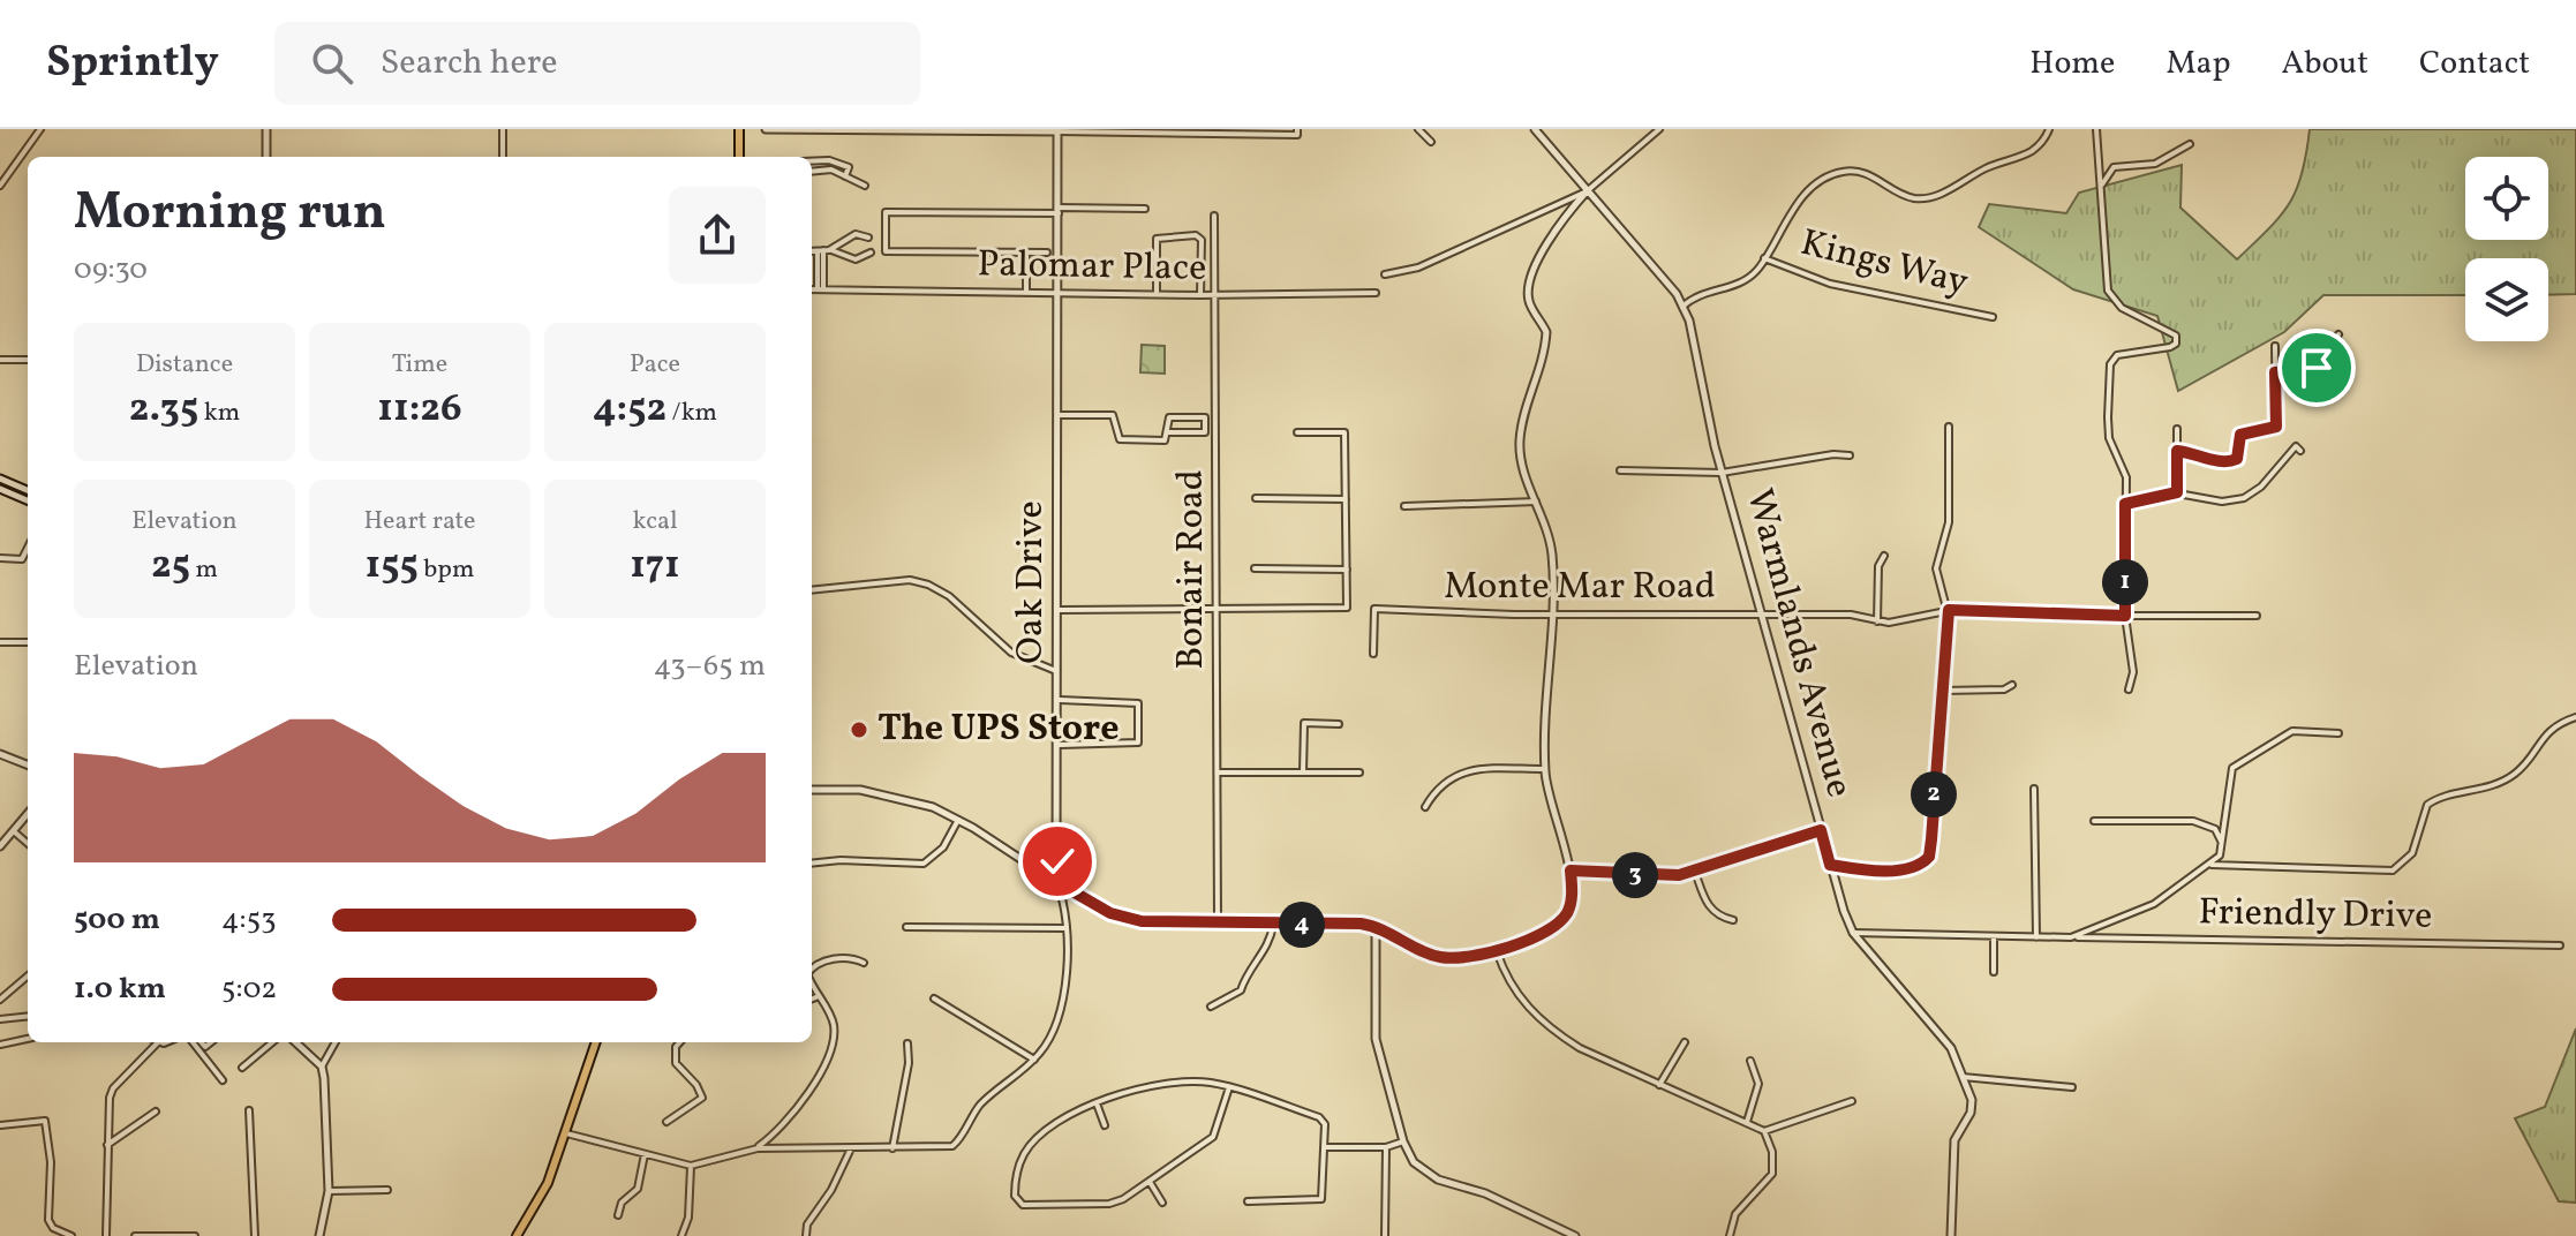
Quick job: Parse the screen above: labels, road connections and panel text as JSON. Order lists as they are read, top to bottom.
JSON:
{
  "streets": {
    "street": [
      "Kings Way",
      "Palomar Place",
      "Bonair Road",
      "Oak Drive",
      "Monte Mar Road",
      "Warmlands Avenue",
      "Friendly Drive"
    ]
  },
  "crossings": [
    ["Palomar Place", "Bonair Road"],
    ["Palomar Place", "Oak Drive"],
    ["Monte Mar Road", "Warmlands Avenue"],
    ["Warmlands Avenue", "Friendly Drive"]
  ],
  "places": ["The UPS Store"],
  "page": {
    "header": "Sprintly",
    "search": "Search here",
    "nav": [
      "Home",
      "Map",
      "About",
      "Contact"
    ],
    "heading": ["Morning run", "09:30"],
    "stats": [
      ["Distance", "2.35 km"],
      ["Time", "11:26"],
      ["Pace", "4:52 /km"],
      ["Elevation", "25 m"],
      ["Heart rate", "155 bpm"],
      ["kcal", "171"]
    ],
    "pins": [
      "1",
      "2",
      "3",
      "4"
    ],
    "chart": ["Elevation", "43–65 m"],
    "list": [
      {
        "name": "500 m",
        "note": "4:53"
      },
      {
        "name": "1.0 km",
        "note": "5:02"
      }
    ]
  }
}
